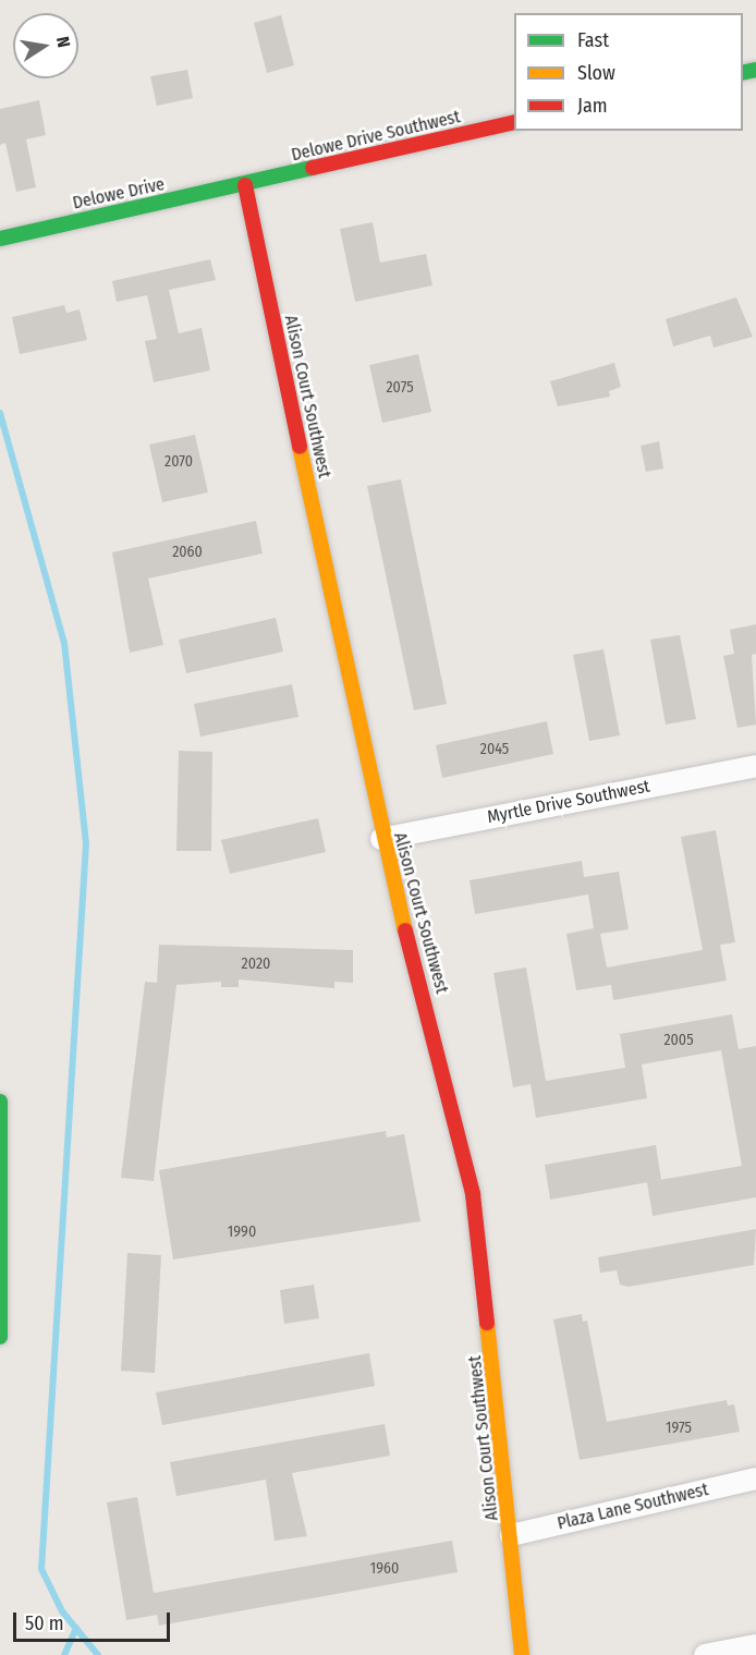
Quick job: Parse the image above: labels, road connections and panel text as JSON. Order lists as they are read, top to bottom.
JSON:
{
  "streets": {
    "main road": ["Delowe Drive Southwest", "Delowe Drive", "Alison Court Southwest"],
    "street": ["Myrtle Drive Southwest", "Plaza Lane Southwest"]
  },
  "crossings": [
    ["Delowe Drive Southwest", "Delowe Drive"],
    ["Delowe Drive Southwest", "Alison Court Southwest"],
    ["Delowe Drive", "Alison Court Southwest"],
    ["Alison Court Southwest", "Myrtle Drive Southwest"],
    ["Alison Court Southwest", "Plaza Lane Southwest"]
  ],
  "house_numbers": [
    "2075",
    "2070",
    "2060",
    "2045",
    "2020",
    "2005",
    "1990",
    "1975",
    "1960"
  ],
  "legend": ["Fast", "Slow", "Jam"],
  "scale_bar": "50 m",
  "north": "right"
}
